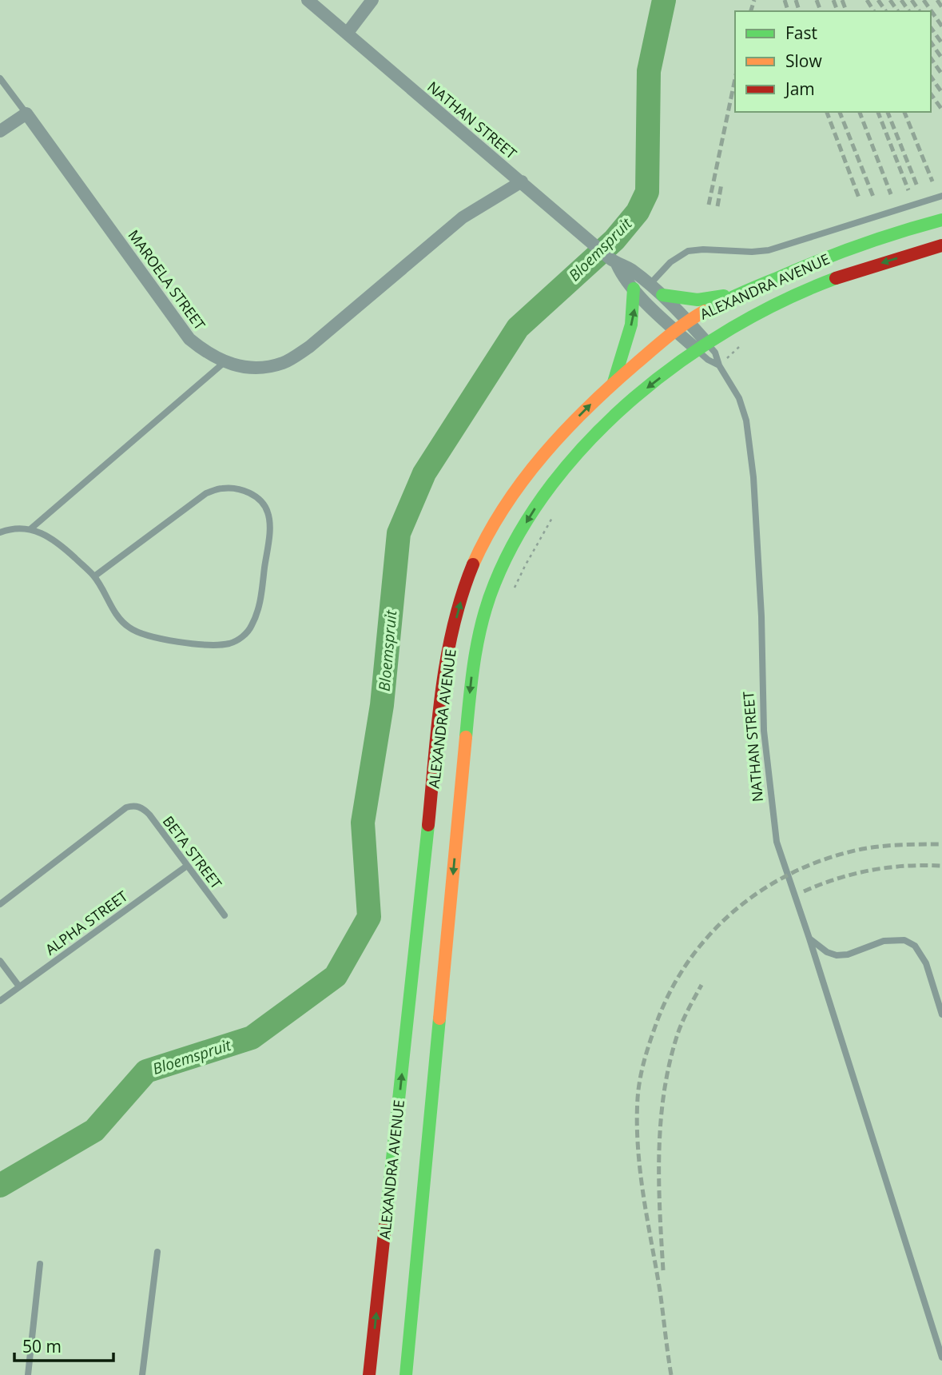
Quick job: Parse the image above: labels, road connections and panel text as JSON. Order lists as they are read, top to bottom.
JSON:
{
  "streets": {
    "highway": ["ALEXANDRA AVENUE"],
    "street": ["NATHAN STREET", "MAROELA STREET"],
    "lane": ["BETA STREET", "ALPHA STREET"]
  },
  "crossings": [
    ["NATHAN STREET", "MAROELA STREET"],
    ["NATHAN STREET", "ALEXANDRA AVENUE"],
    ["BETA STREET", "ALPHA STREET"]
  ],
  "water": ["Bloemspruit"],
  "legend": ["Fast", "Slow", "Jam"],
  "scale_bar": "50 m"
}
